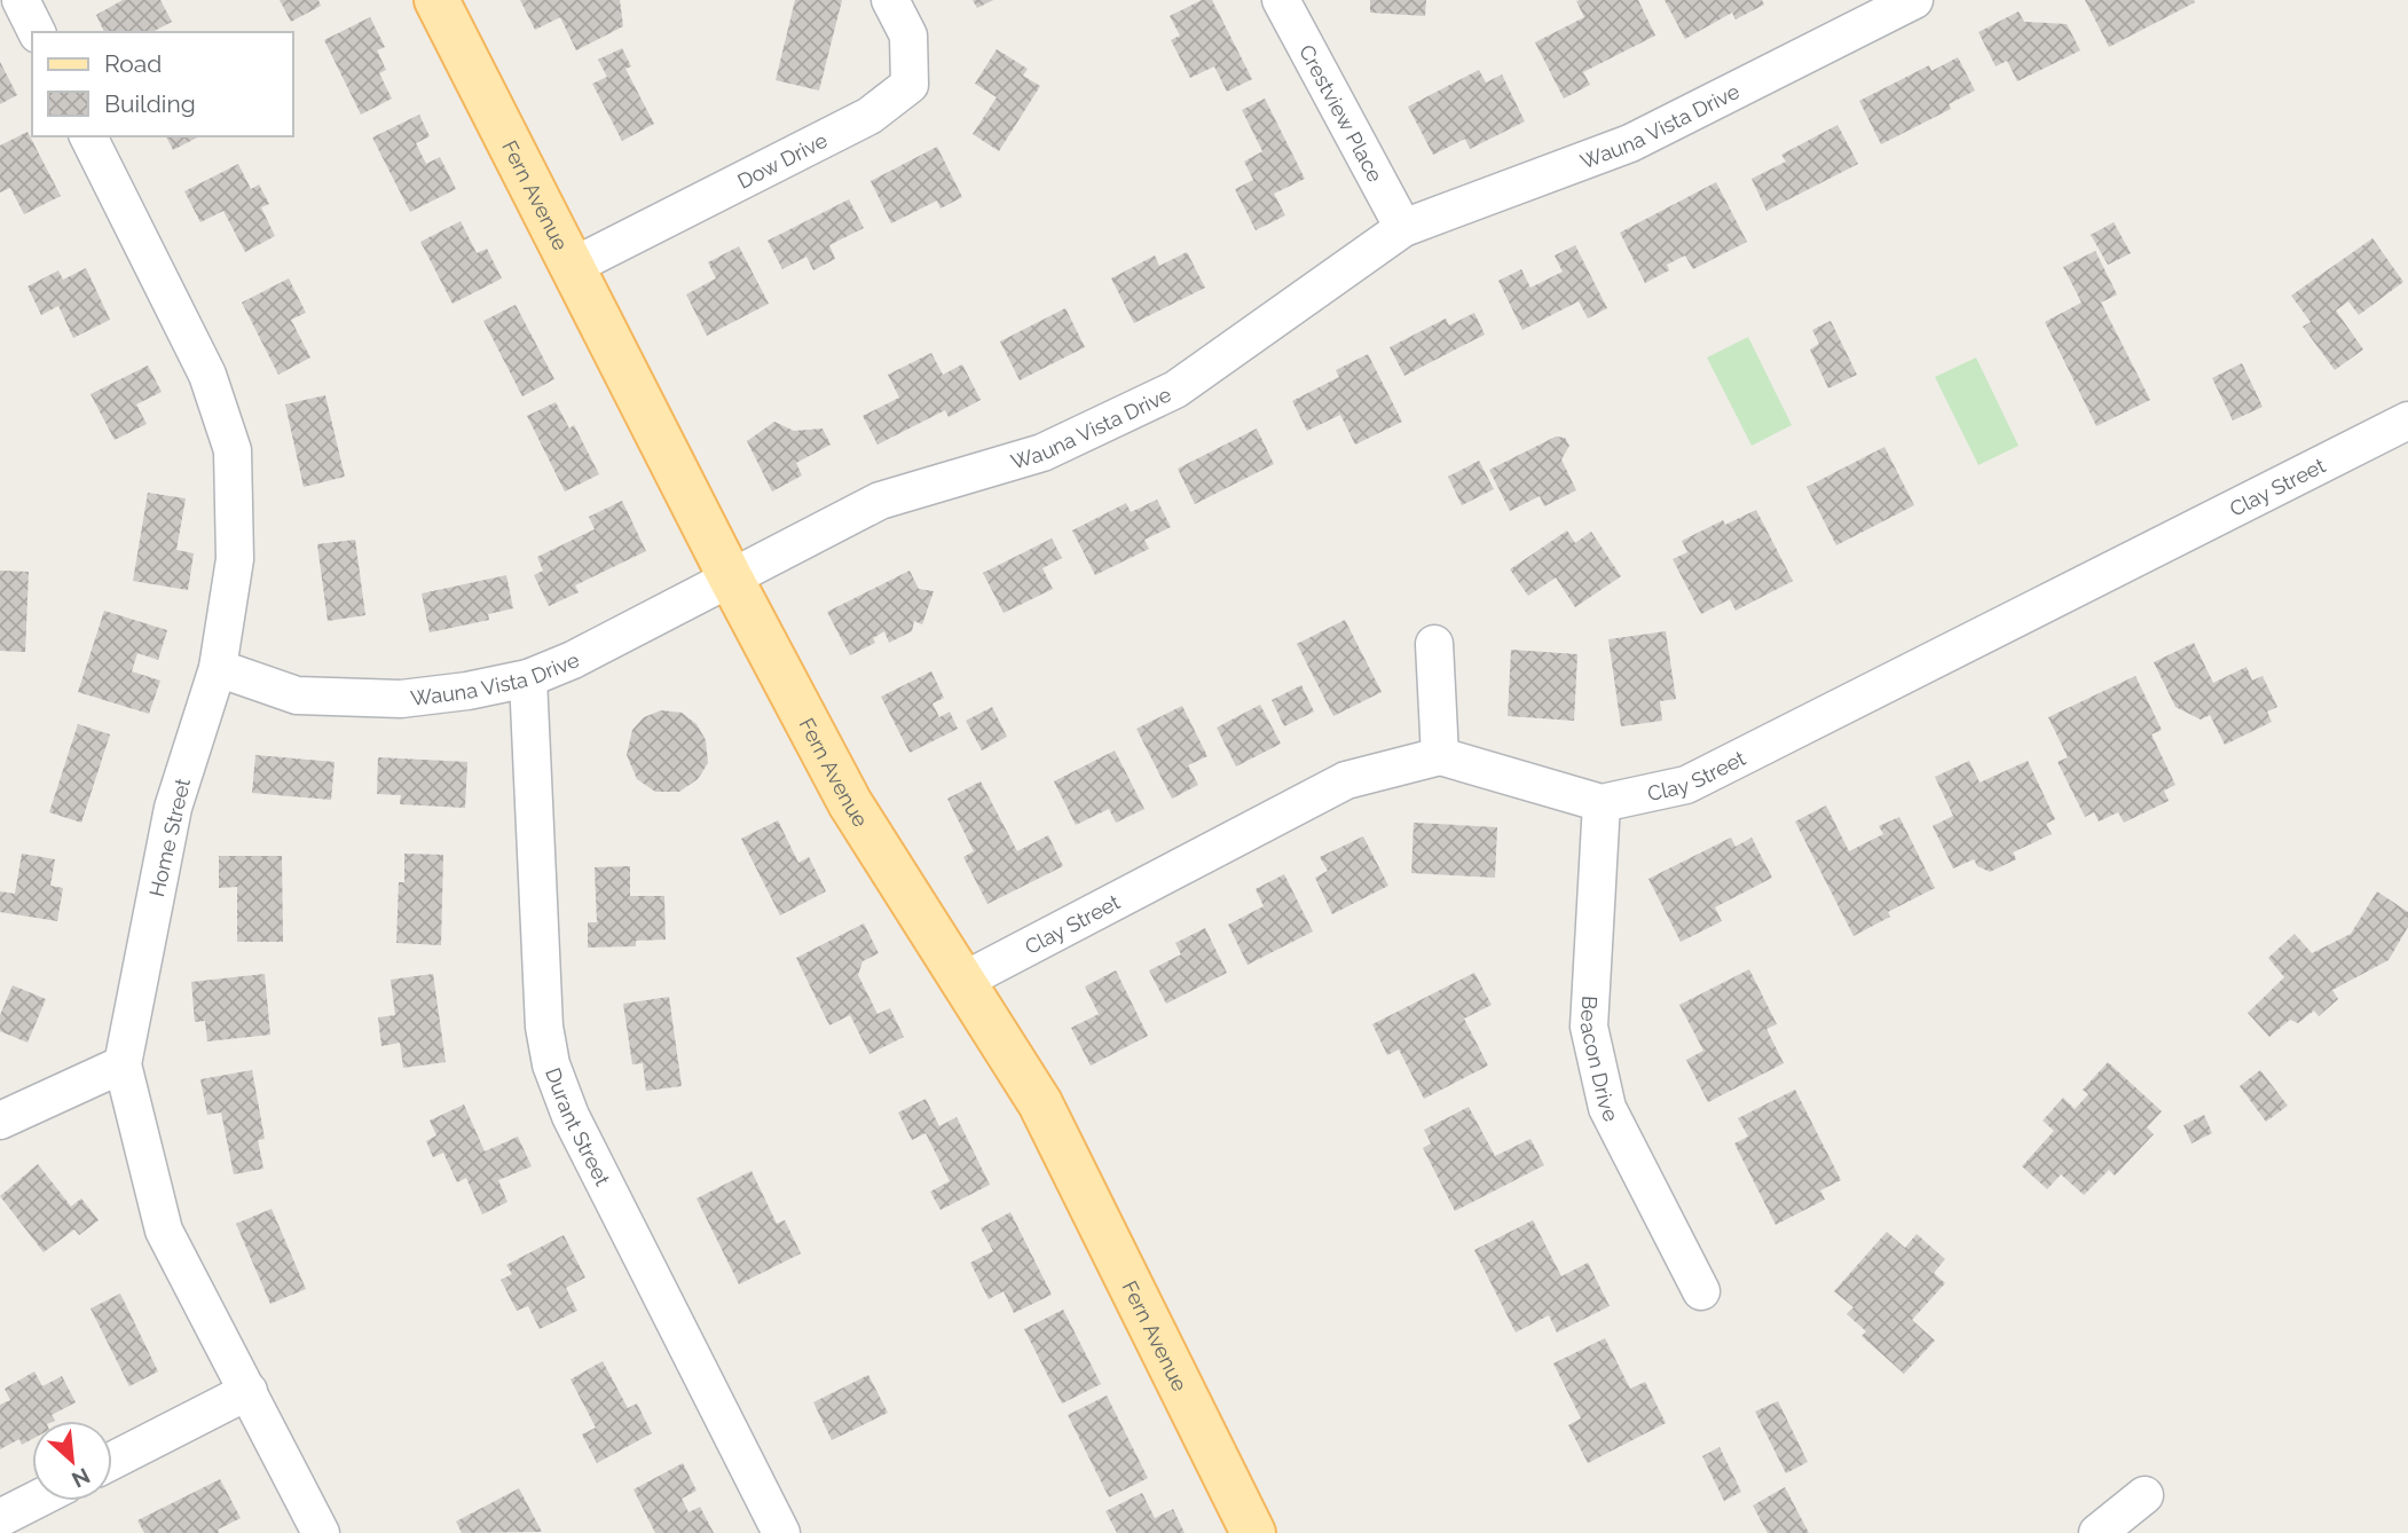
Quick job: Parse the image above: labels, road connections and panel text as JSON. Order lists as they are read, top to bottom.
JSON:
{
  "streets": {
    "main road": ["Fern Avenue"],
    "street": [
      "Crestview Place",
      "Wauna Vista Drive",
      "Dow Drive",
      "Clay Street",
      "Home Street",
      "Beacon Drive",
      "Durant Street"
    ]
  },
  "crossings": [
    ["Crestview Place", "Wauna Vista Drive"],
    ["Wauna Vista Drive", "Fern Avenue"],
    ["Wauna Vista Drive", "Home Street"],
    ["Wauna Vista Drive", "Durant Street"],
    ["Dow Drive", "Fern Avenue"],
    ["Fern Avenue", "Clay Street"],
    ["Clay Street", "Beacon Drive"]
  ],
  "legend": ["Road", "Building"],
  "north": "bottom right"
}
